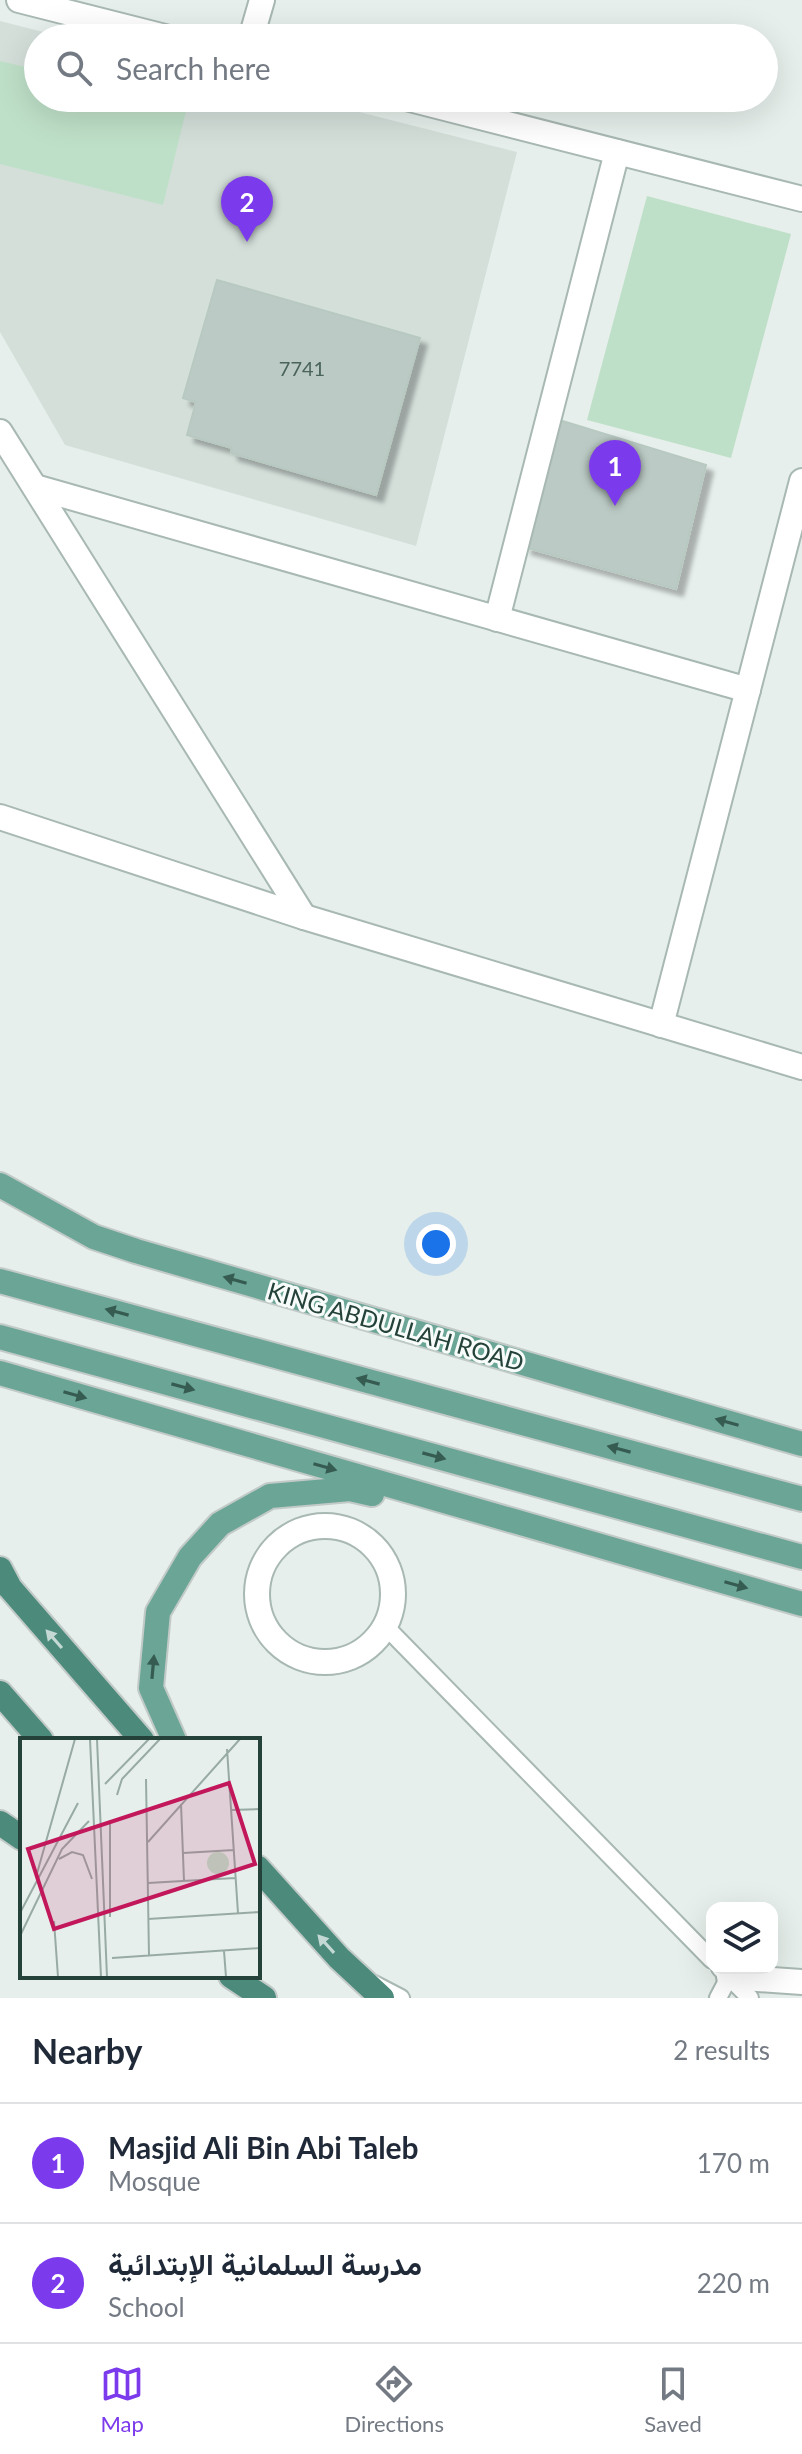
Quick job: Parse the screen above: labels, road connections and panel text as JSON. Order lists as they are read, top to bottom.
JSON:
{
  "streets": {
    "main road": ["KING ABDULLAH ROAD"]
  },
  "house_numbers": ["7741"],
  "page": {
    "search": "Search here",
    "pins": ["2", "1"],
    "heading": ["Nearby", "2 results"],
    "list": [
      {
        "mark": "1",
        "name": "Masjid Ali Bin Abi Taleb",
        "note": "Mosque",
        "value": "170 m"
      },
      {
        "mark": "2",
        "name": "مدرسة السلمانية الإبتدائية",
        "note": "School",
        "value": "220 m"
      }
    ],
    "nav": ["Map", "Directions", "Saved"]
  }
}
